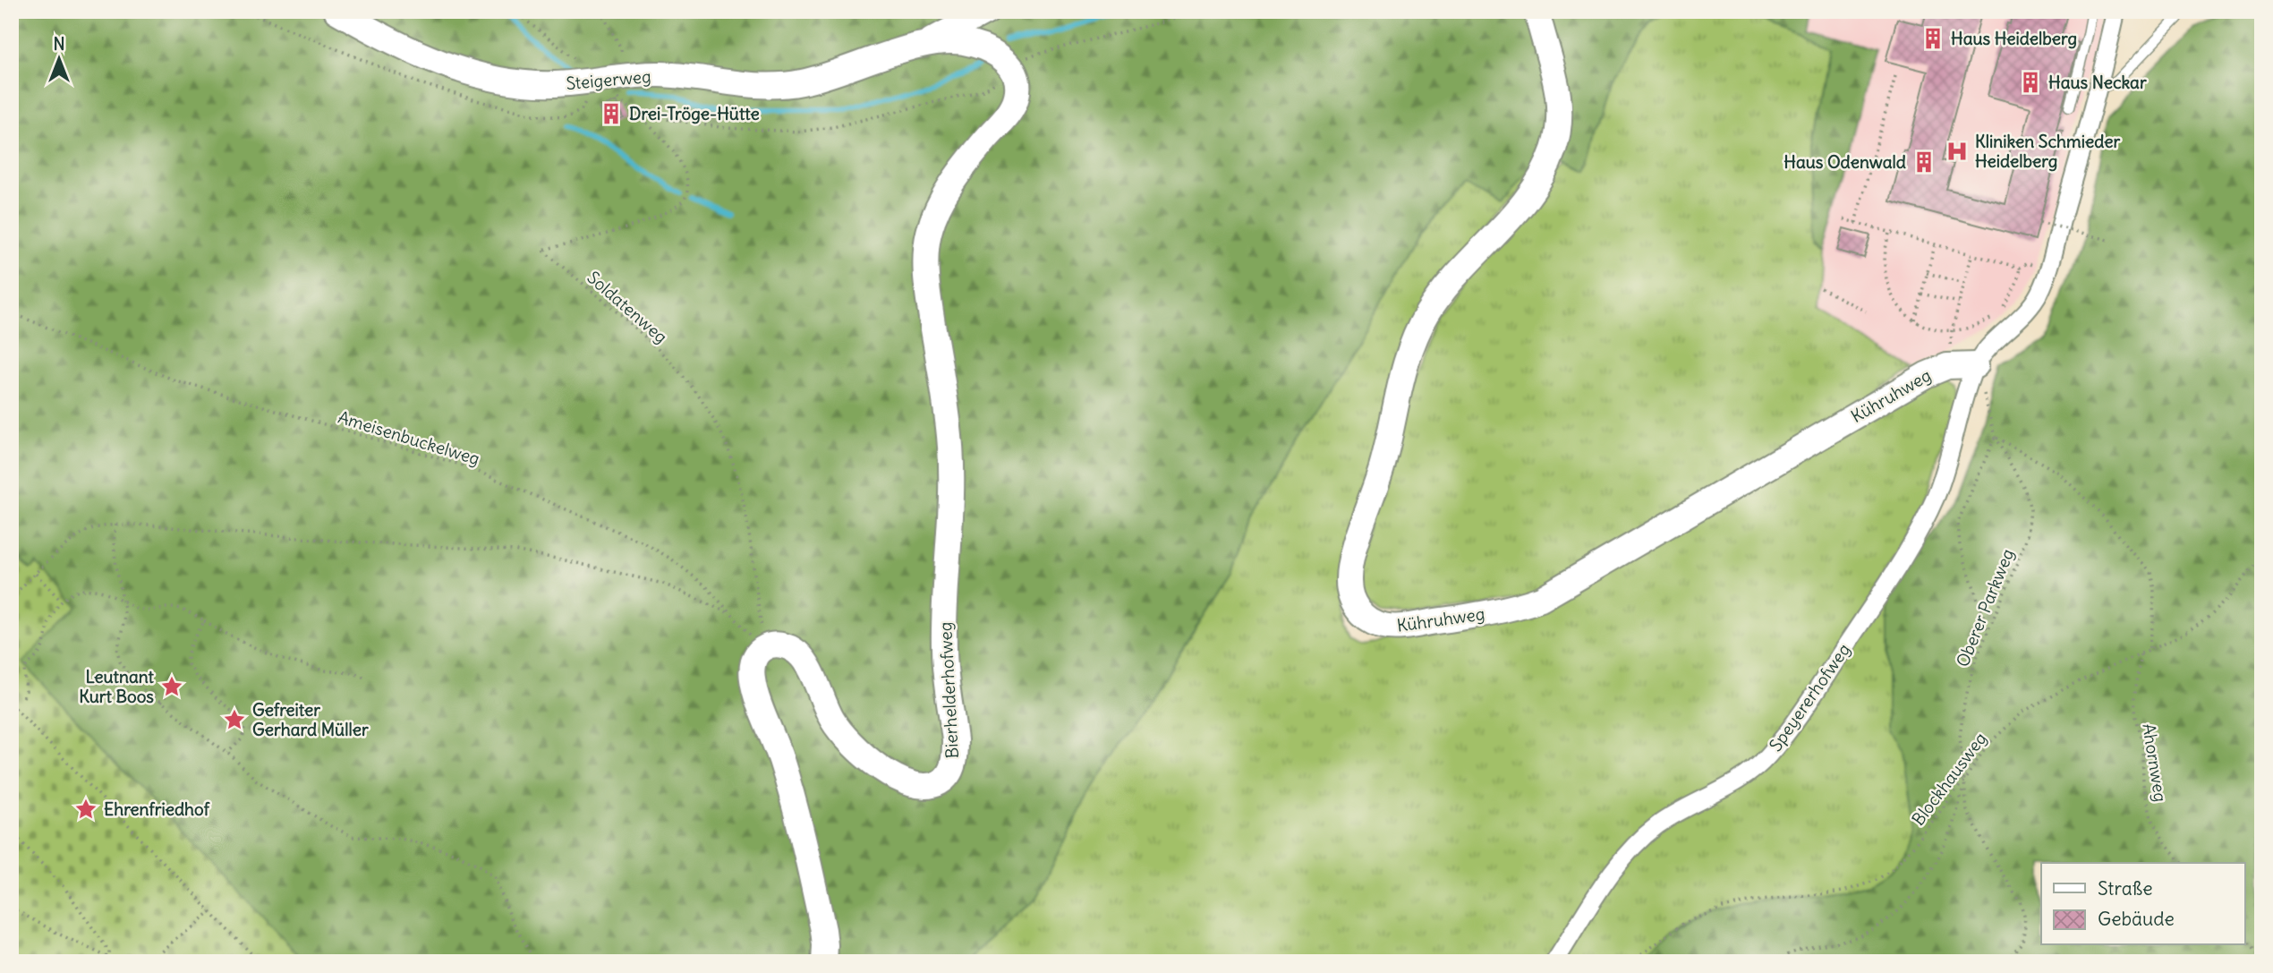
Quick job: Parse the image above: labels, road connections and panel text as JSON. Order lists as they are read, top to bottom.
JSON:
{
  "streets": {
    "street": [
      "Steigerweg",
      "Kühruhweg",
      "Bierhelderhofweg",
      "Speyererhofweg"
    ],
    "path": [
      "Soldatenweg",
      "Ameisenbuckelweg",
      "Oberer Parkweg",
      "Ahornweg",
      "Blockhausweg"
    ]
  },
  "crossings": [
    ["Soldatenweg", "Ameisenbuckelweg"],
    ["Soldatenweg", "Bierhelderhofweg"],
    ["Kühruhweg", "Oberer Parkweg"],
    ["Kühruhweg", "Speyererhofweg"],
    ["Ameisenbuckelweg", "Bierhelderhofweg"],
    ["Oberer Parkweg", "Speyererhofweg"],
    ["Oberer Parkweg", "Blockhausweg"],
    ["Ahornweg", "Blockhausweg"]
  ],
  "places": {
    "building": [
      "Haus Heidelberg",
      "Haus Neckar",
      "Drei-Tröge-Hütte",
      "Haus Odenwald"
    ],
    "hospital": ["Kliniken Schmieder Heidelberg"],
    "place": ["Leutnant Kurt Boos", "Gefreiter Gerhard Müller", "Ehrenfriedhof"]
  },
  "legend": ["Straße", "Gebäude"],
  "north": "top"
}
